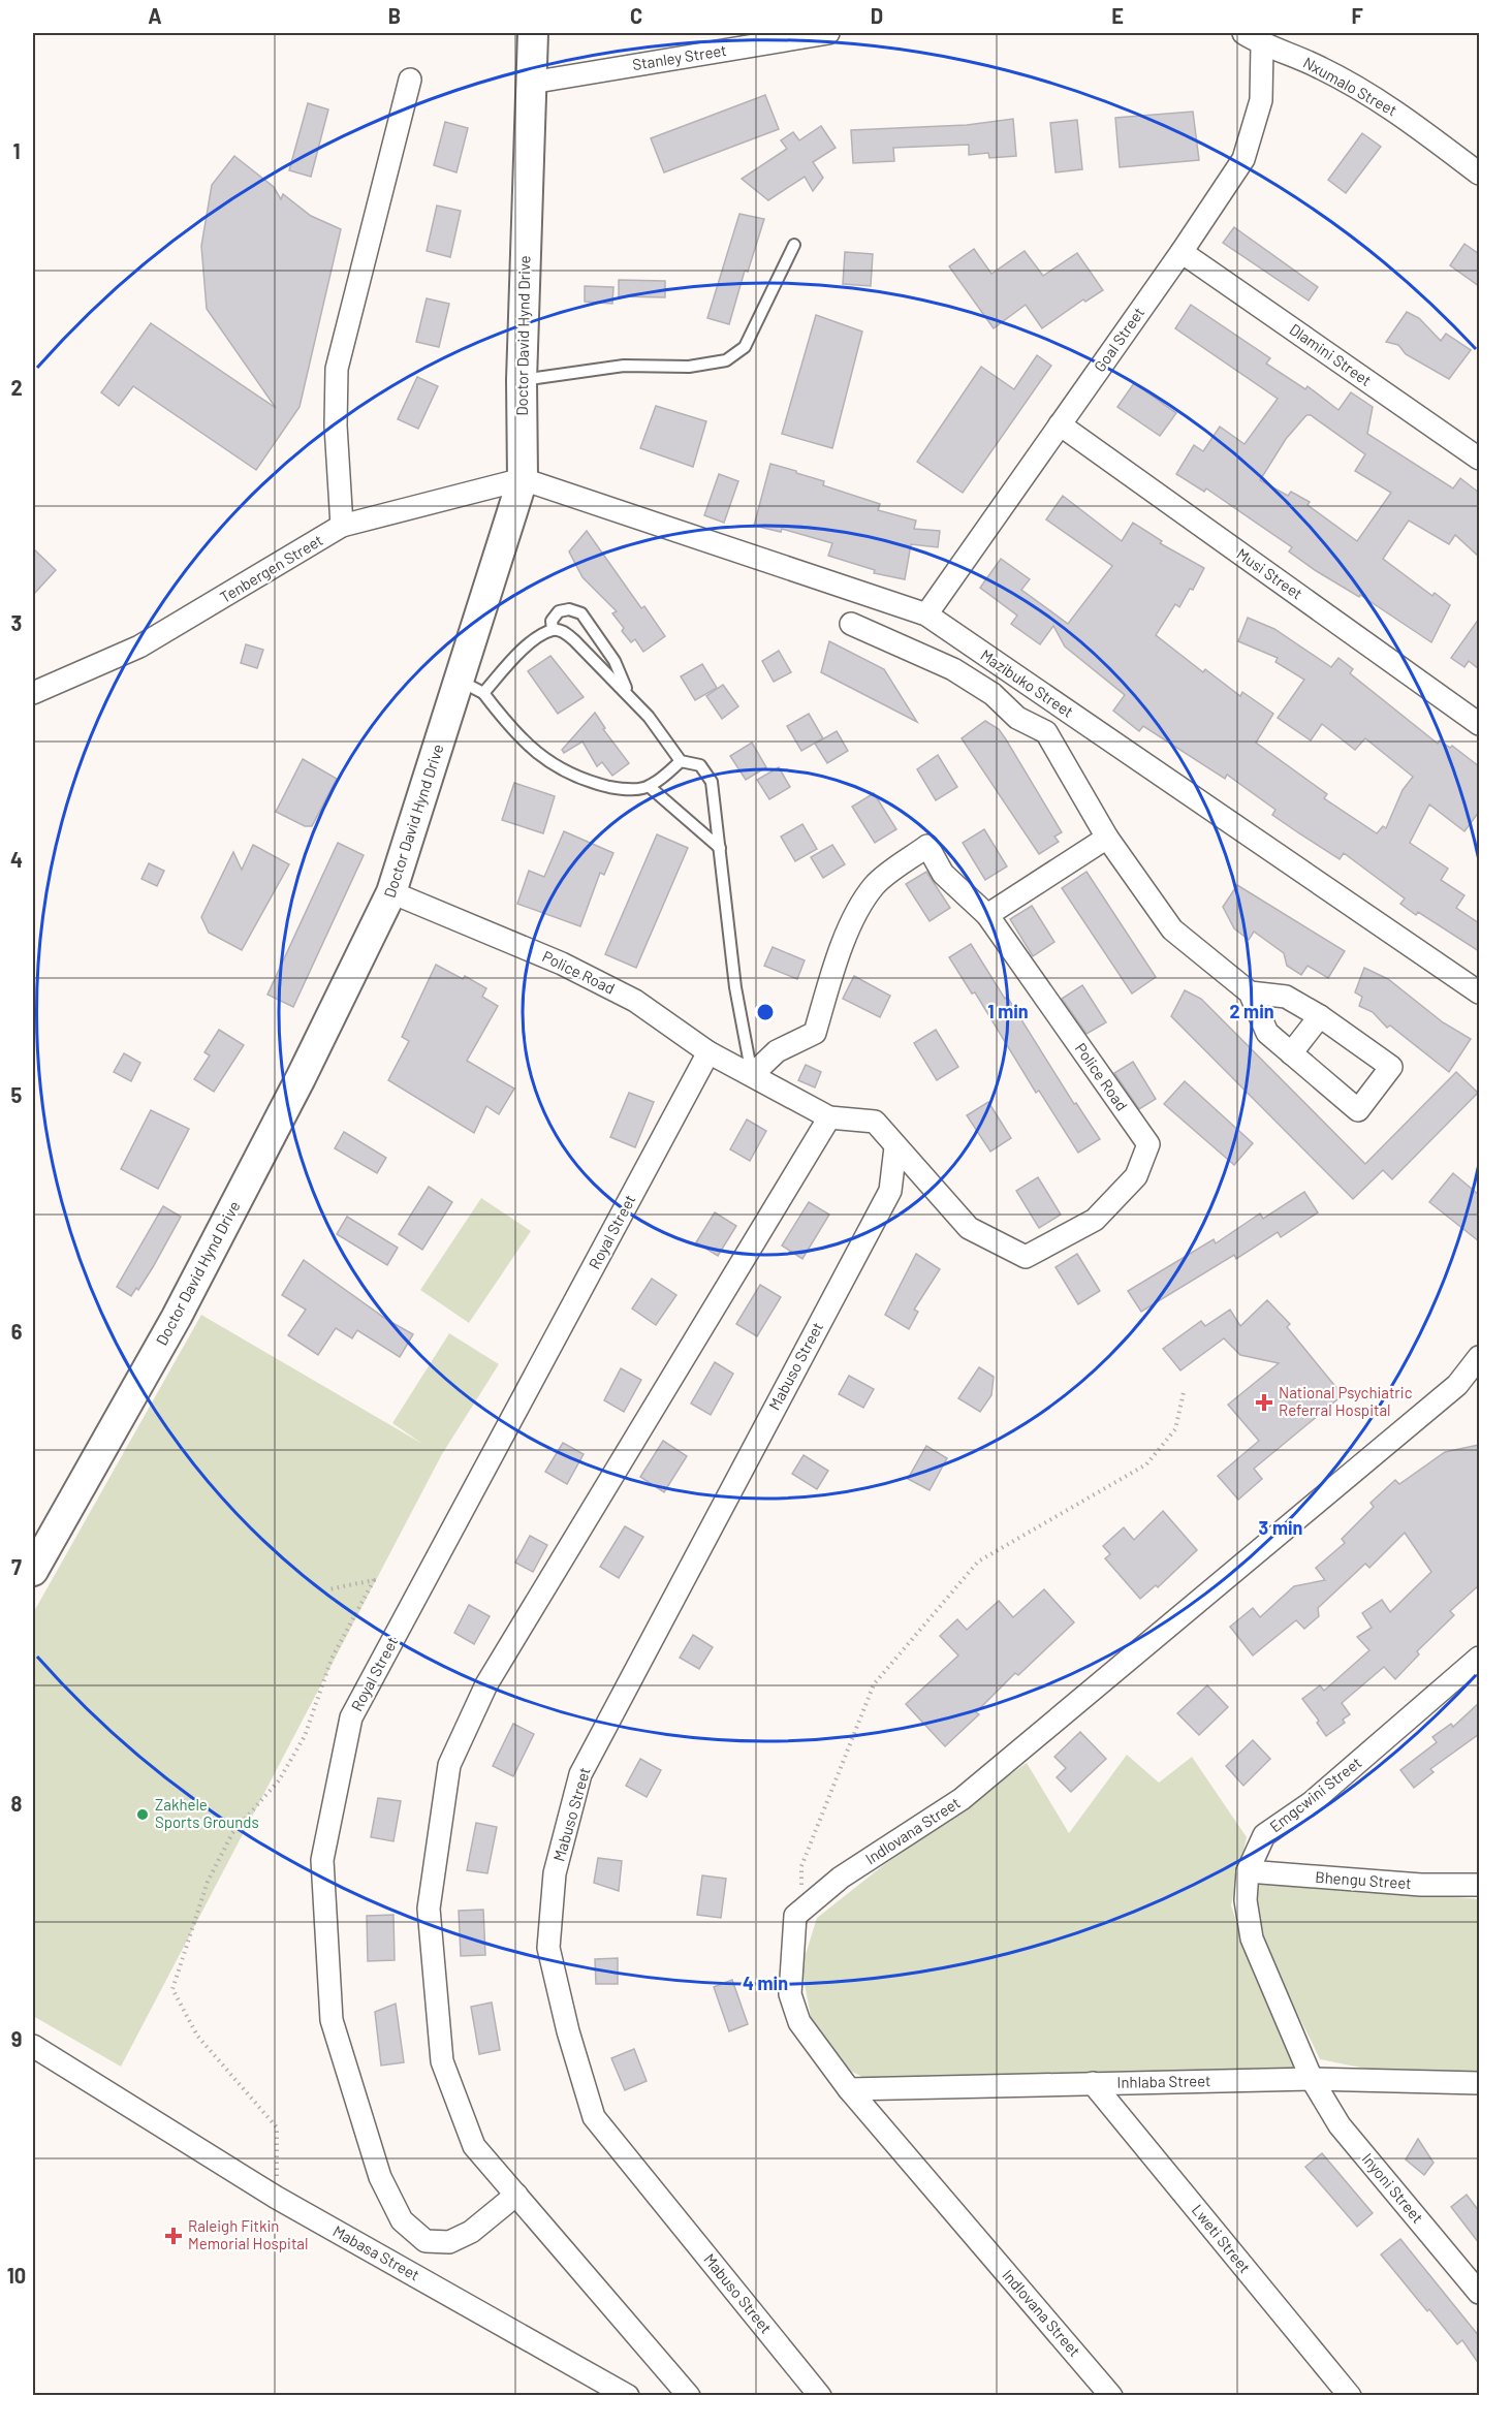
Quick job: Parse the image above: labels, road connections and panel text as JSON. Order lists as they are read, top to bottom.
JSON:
{
  "streets": {
    "main road": ["Doctor David Hynd Drive"],
    "street": [
      "Stanley Street",
      "Nxumalo Street",
      "Goal Street",
      "Dlamini Street",
      "Tenbergen Street",
      "Musi Street",
      "Mazibuko Street",
      "Police Road",
      "Royal Street",
      "Mabuso Street",
      "Emgcwini Street",
      "Indlovana Street",
      "Bhengu Street",
      "Inhlaba Street",
      "Inyoni Street",
      "Lweti Street",
      "Mabasa Street"
    ]
  },
  "crossings": [
    ["Stanley Street", "Doctor David Hynd Drive"],
    ["Nxumalo Street", "Goal Street"],
    ["Doctor David Hynd Drive", "Tenbergen Street"],
    ["Doctor David Hynd Drive", "Mazibuko Street"],
    ["Doctor David Hynd Drive", "Police Road"],
    ["Goal Street", "Dlamini Street"],
    ["Goal Street", "Musi Street"],
    ["Goal Street", "Mazibuko Street"],
    ["Tenbergen Street", "Mazibuko Street"],
    ["Police Road", "Royal Street"],
    ["Police Road", "Mabuso Street"],
    ["Emgcwini Street", "Bhengu Street"],
    ["Emgcwini Street", "Inhlaba Street"],
    ["Emgcwini Street", "Inyoni Street"],
    ["Indlovana Street", "Inhlaba Street"],
    ["Inhlaba Street", "Inyoni Street"],
    ["Inhlaba Street", "Lweti Street"]
  ],
  "places": {
    "health": ["National Psychiatric Referral Hospital", "Raleigh Fitkin Memorial Hospital"],
    "other": ["Zakhele Sports Grounds"]
  },
  "grid": {
    "columns": [
      "A",
      "B",
      "C",
      "D",
      "E",
      "F"
    ],
    "rows": [
      "1",
      "2",
      "3",
      "4",
      "5",
      "6",
      "7",
      "8",
      "9",
      "10"
    ]
  },
  "rings": [
    "1 min",
    "2 min",
    "3 min",
    "4 min"
  ]
}
